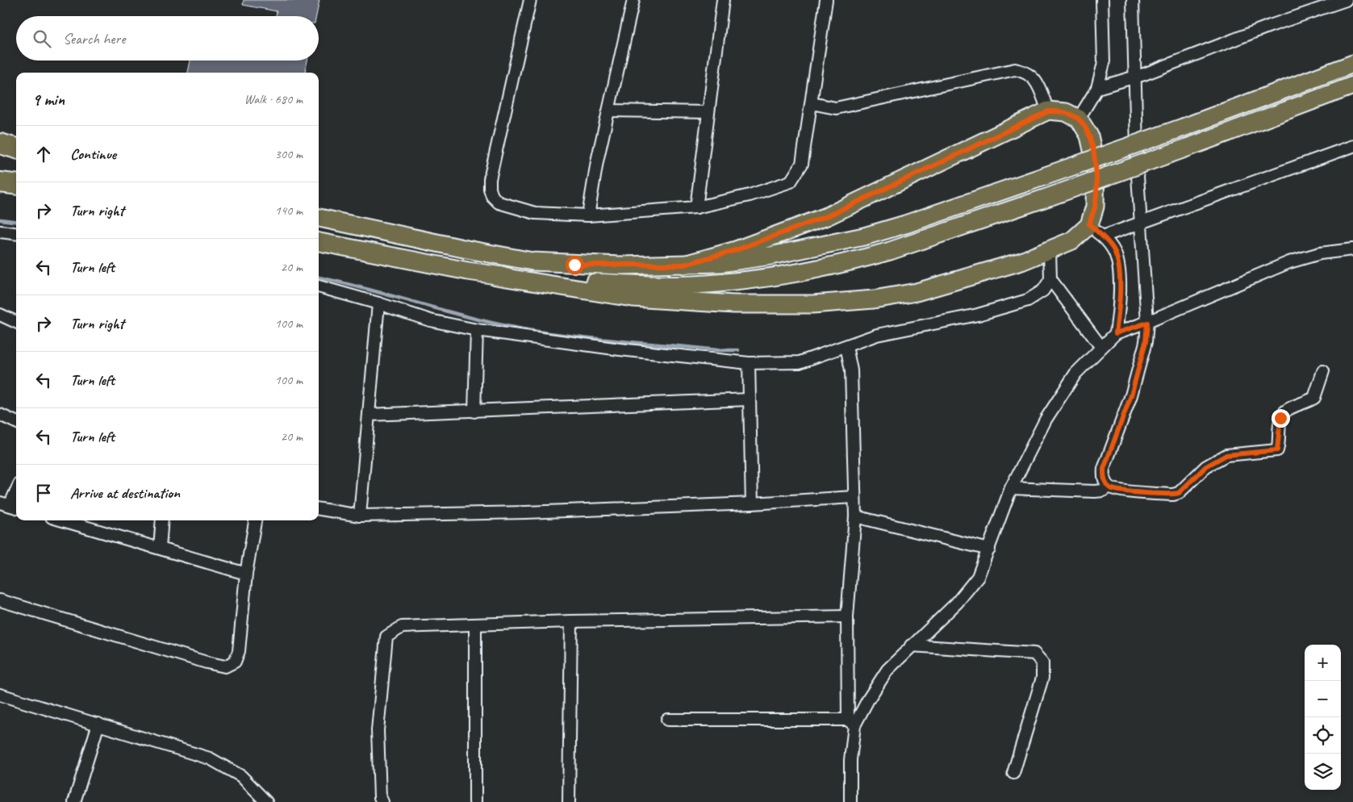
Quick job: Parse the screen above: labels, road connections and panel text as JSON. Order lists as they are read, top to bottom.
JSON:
{
  "page": {
    "search": "Search here",
    "heading": ["9 min", "Walk · 680 m"],
    "list": [
      ["Continue", "300 m"],
      ["Turn right", "140 m"],
      ["Turn left", "20 m"],
      ["Turn right", "100 m"],
      ["Turn left", "100 m"],
      ["Turn left", "20 m"],
      "Arrive at destination"
    ],
    "map_buttons": ["+", "−"]
  }
}
